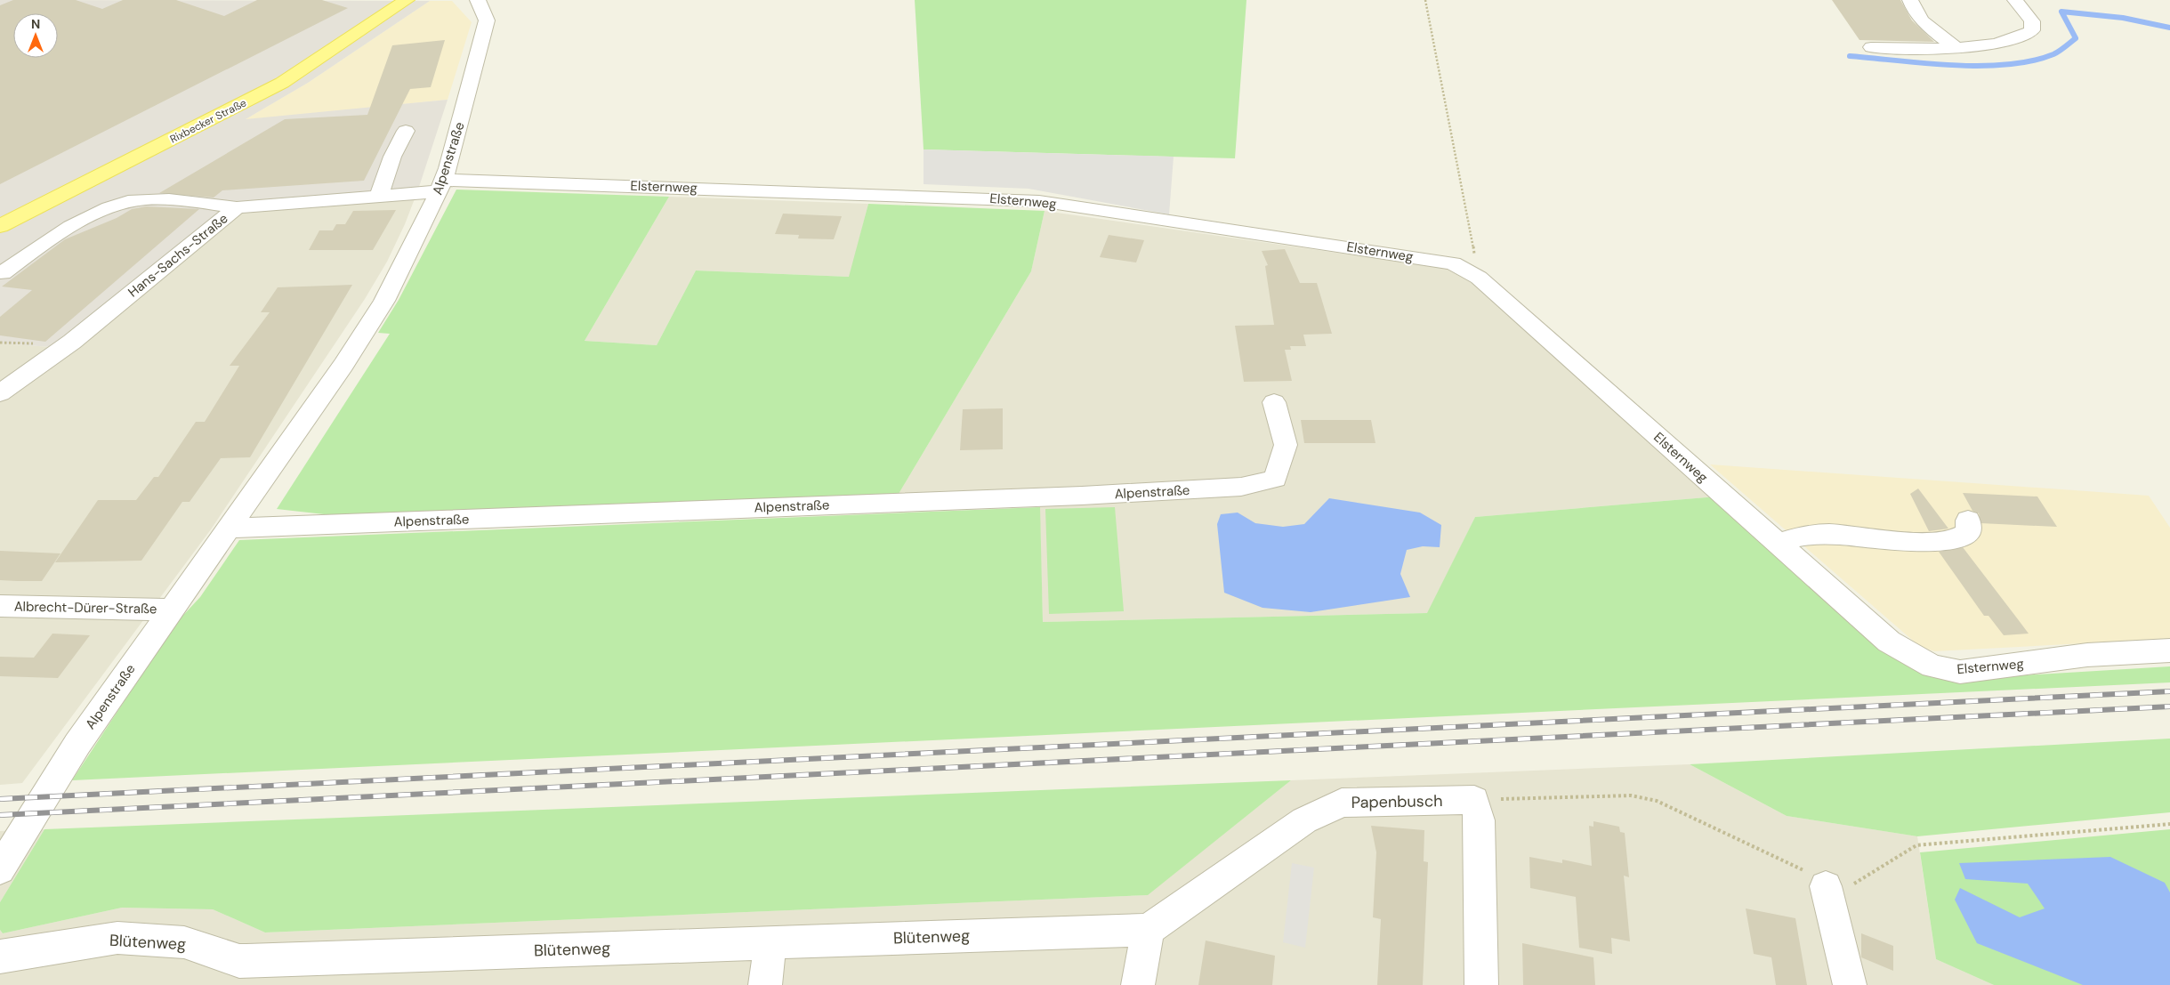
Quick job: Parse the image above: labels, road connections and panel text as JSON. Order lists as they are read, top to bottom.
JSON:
{
  "streets": {
    "main road": ["Rixbecker Straße"],
    "street": [
      "Alpenstraße",
      "Elsternweg",
      "Hans-Sachs-Straße",
      "Albrecht-Dürer-Straße",
      "Papenbusch",
      "Blütenweg"
    ]
  },
  "crossings": [
    ["Alpenstraße", "Elsternweg"],
    ["Alpenstraße", "Hans-Sachs-Straße"],
    ["Alpenstraße", "Albrecht-Dürer-Straße"],
    ["Elsternweg", "Hans-Sachs-Straße"],
    ["Papenbusch", "Blütenweg"]
  ],
  "north": "top"
}
